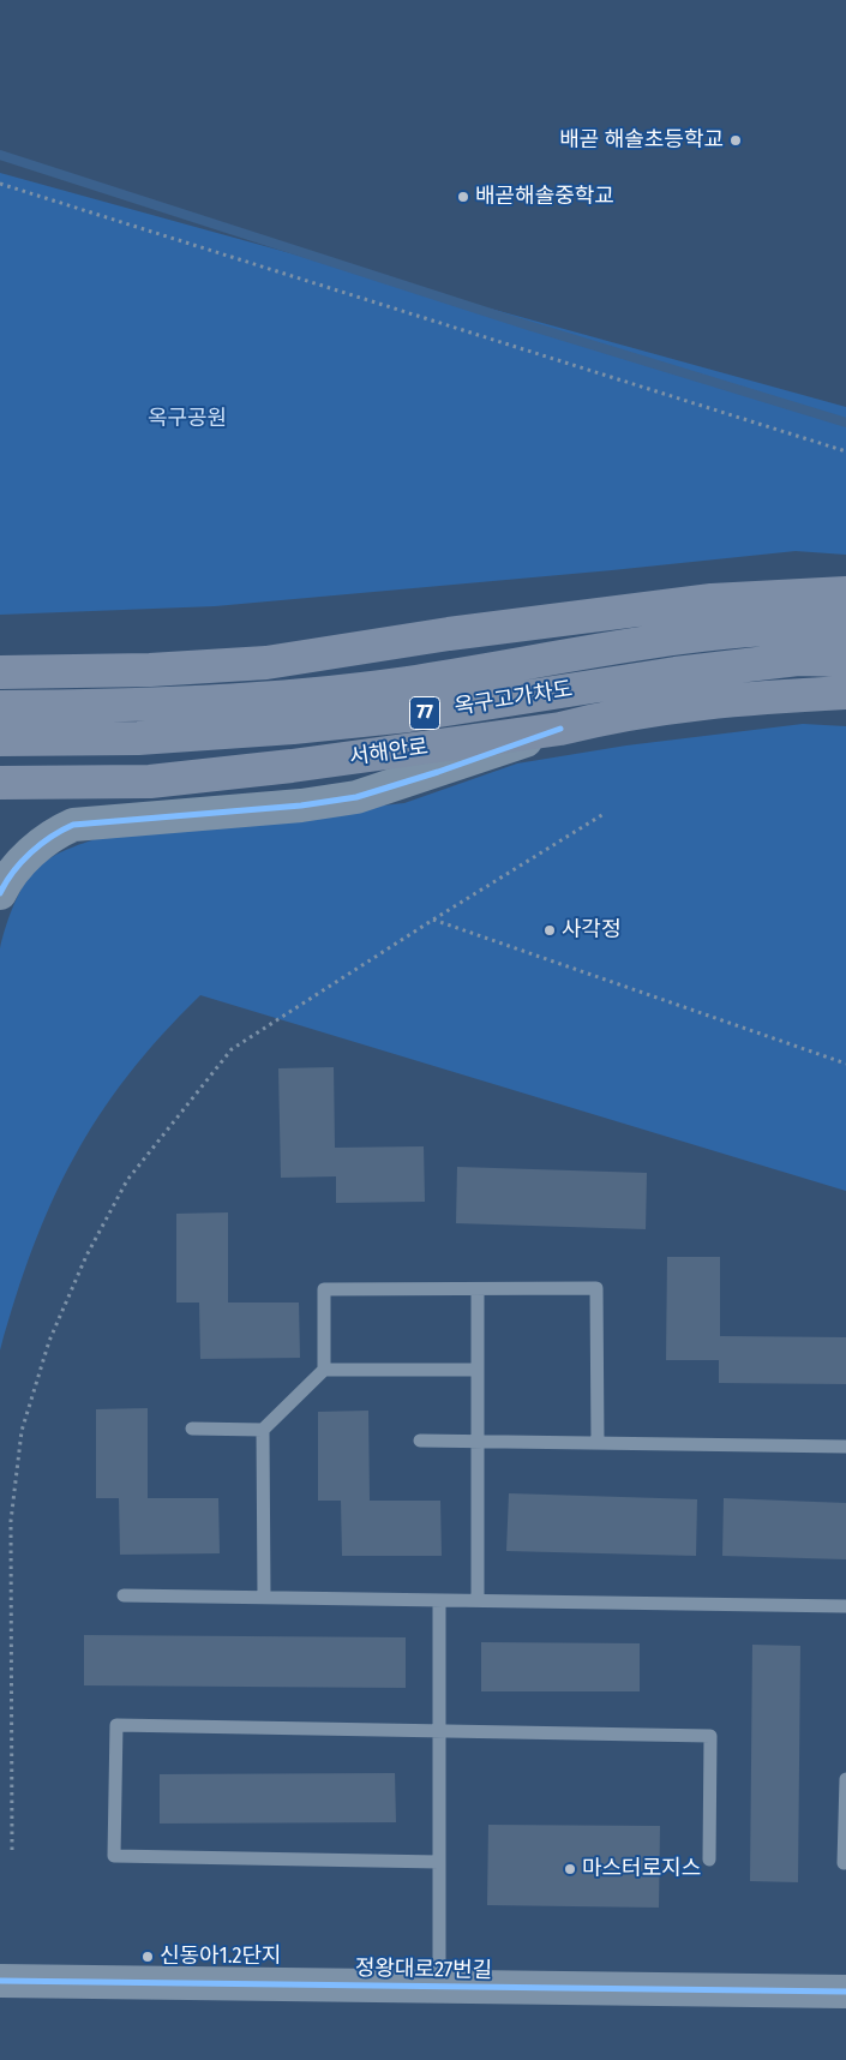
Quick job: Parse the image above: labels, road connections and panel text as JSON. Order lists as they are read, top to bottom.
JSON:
{
  "streets": {
    "main road": ["옥구고가차도", "77", "서해안로"],
    "street": ["정왕대로27번길"]
  },
  "parks": ["옥구공원"],
  "places": [
    "배곧 해솔초등학교",
    "배곧해솔중학교",
    "사각정",
    "마스터로지스",
    "신동아1.2단지"
  ]
}
